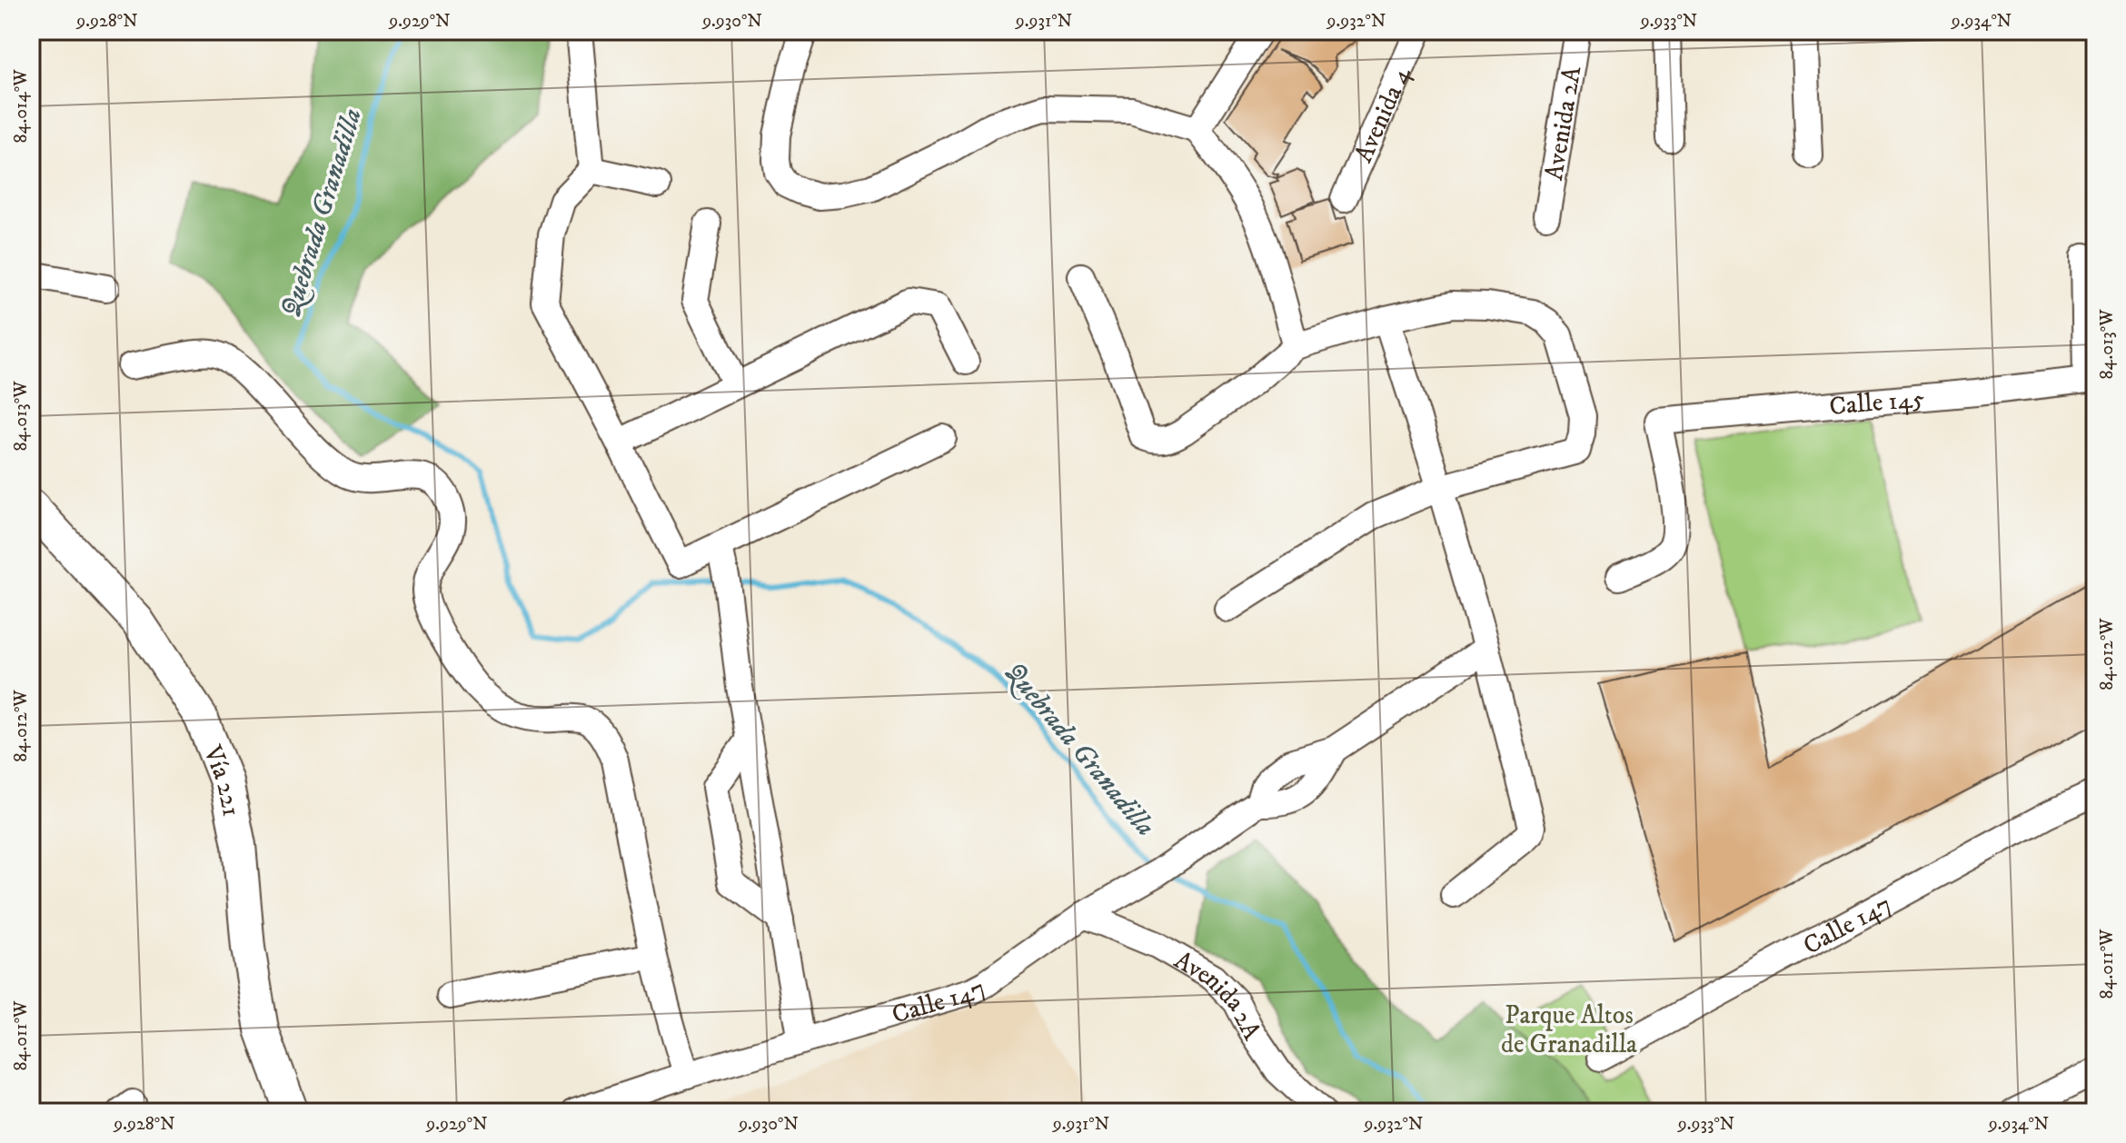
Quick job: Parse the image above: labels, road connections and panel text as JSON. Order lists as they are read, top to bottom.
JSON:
{
  "streets": {
    "main road": ["Vía 221"],
    "street": [
      "Avenida 4",
      "Avenida 2A",
      "Calle 145",
      "Calle 147"
    ]
  },
  "crossings": [
    ["Avenida 2A", "Calle 147"]
  ],
  "water": ["Quebrada Granadilla"],
  "parks": ["Parque Altos de Granadilla"],
  "coordinates": [
    "9.928°N",
    "9.929°N",
    "9.930°N",
    "9.931°N",
    "9.932°N",
    "9.933°N",
    "9.934°N",
    "84.014°W",
    "84.013°W",
    "84.012°W",
    "84.011°W"
  ]
}
